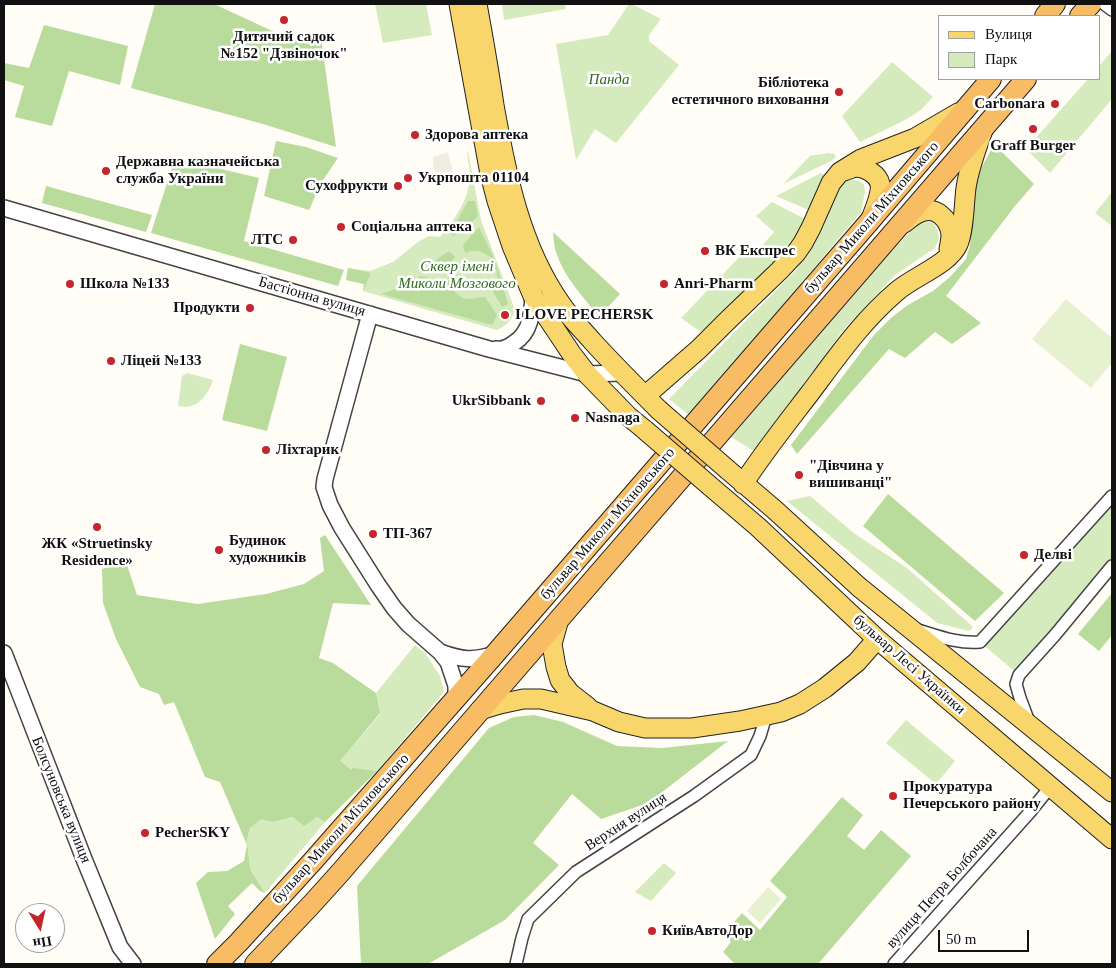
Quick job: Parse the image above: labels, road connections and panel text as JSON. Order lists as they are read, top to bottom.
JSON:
{
  "streets": {
    "highway": ["бульвар Миколи Міхновського"],
    "main road": ["бульвар Лесі Українки"],
    "street": [
      "Бастіонна вулиця",
      "Болсуновська вулиця",
      "Верхня вулиця",
      "вулиця Петра Болбочана"
    ]
  },
  "crossings": [
    ["Бастіонна вулиця", "бульвар Лесі Українки"],
    ["бульвар Лесі Українки", "вулиця Петра Болбочана"]
  ],
  "parks": ["Панда", "Сквер імені Миколи Мозгового"],
  "places": [
    "Дитячий садок №152 \"Дзвіночок\"",
    "Бібліотека естетичного виховання",
    "Carbonara",
    "Graff Burger",
    "Здорова аптека",
    "Державна казначейська служба України",
    "Укрпошта 01104",
    "Сухофрукти",
    "Соціальна аптека",
    "ЛТС",
    "ВК Експрес",
    "Школа №133",
    "Anri-Pharm",
    "Продукти",
    "I LOVE PECHERSK",
    "Ліцей №133",
    "UkrSibbank",
    "Nasnaga",
    "Ліхтарик",
    "\"Дівчина у вишиванці\"",
    "ЖК «Struetinsky Residence»",
    "ТП-367",
    "Будинок художників",
    "Делві",
    "Прокуратура Печерського району",
    "PecherSKY",
    "КиївАвтоДор"
  ],
  "legend": ["Вулиця", "Парк"],
  "scale_bar": "50 m",
  "north": "bottom"
}
